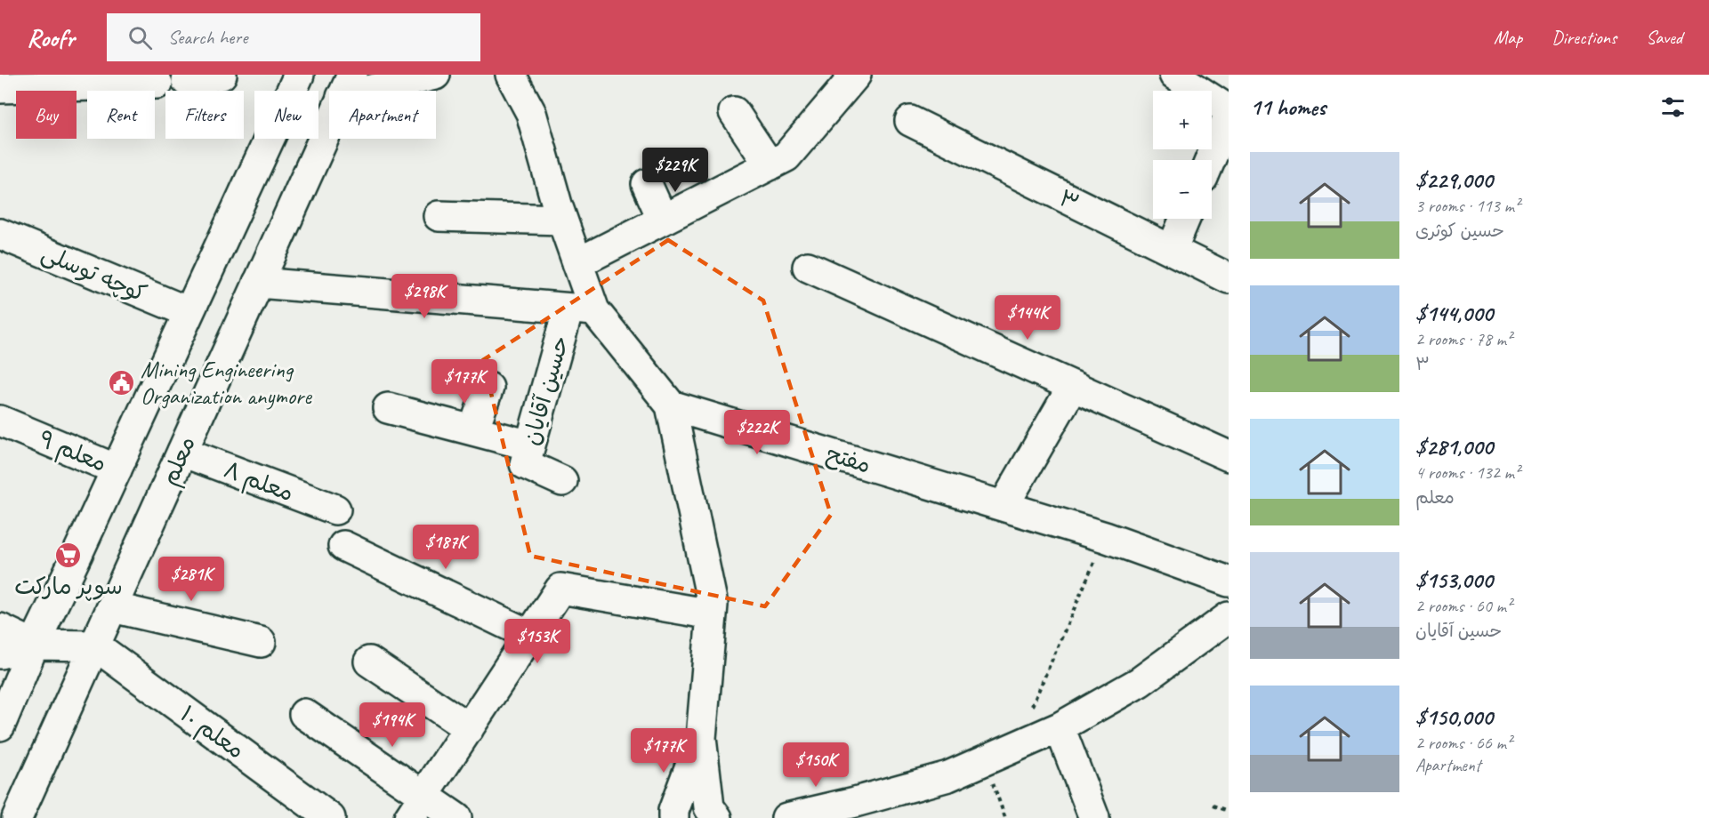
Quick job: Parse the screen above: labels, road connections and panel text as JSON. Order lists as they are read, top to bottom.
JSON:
{
  "streets": {
    "street": [
      "۳",
      "کوچه توسلی",
      "حسین آقایان",
      "معلم ۹",
      "مفتح",
      "معلم",
      "معلم ۸",
      "معلم ۱۰"
    ]
  },
  "crossings": [
    ["معلم", "معلم ۸"],
    ["معلم", "معلم ۱۰"]
  ],
  "places": {
    "public building": ["Mining Engineering Organization anymore"],
    "supermarket": ["سوپر مارکت"]
  },
  "page": {
    "header": "Roofr",
    "search": "Search here",
    "nav": ["Map", "Directions", "Saved"],
    "heading": "11 homes",
    "map_buttons": ["+", "−"],
    "chip": [
      "Buy",
      "Rent",
      "Filters",
      "New",
      "Apartment"
    ],
    "list": [
      {
        "name": "$229,000",
        "note": "3 rooms · 113 m² · حسین کوثری"
      },
      {
        "name": "$144,000",
        "note": "2 rooms · 78 m² · ۳"
      },
      {
        "name": "$281,000",
        "note": "4 rooms · 132 m² · معلم"
      },
      {
        "name": "$153,000",
        "note": "2 rooms · 60 m² · حسین آقایان"
      },
      {
        "name": "$150,000",
        "note": "2 rooms · 66 m² · Apartment"
      }
    ],
    "price": [
      "$229K",
      "$298K",
      "$144K",
      "$177K",
      "$222K",
      "$187K",
      "$281K",
      "$153K",
      "$194K",
      "$177K",
      "$150K"
    ]
  }
}
